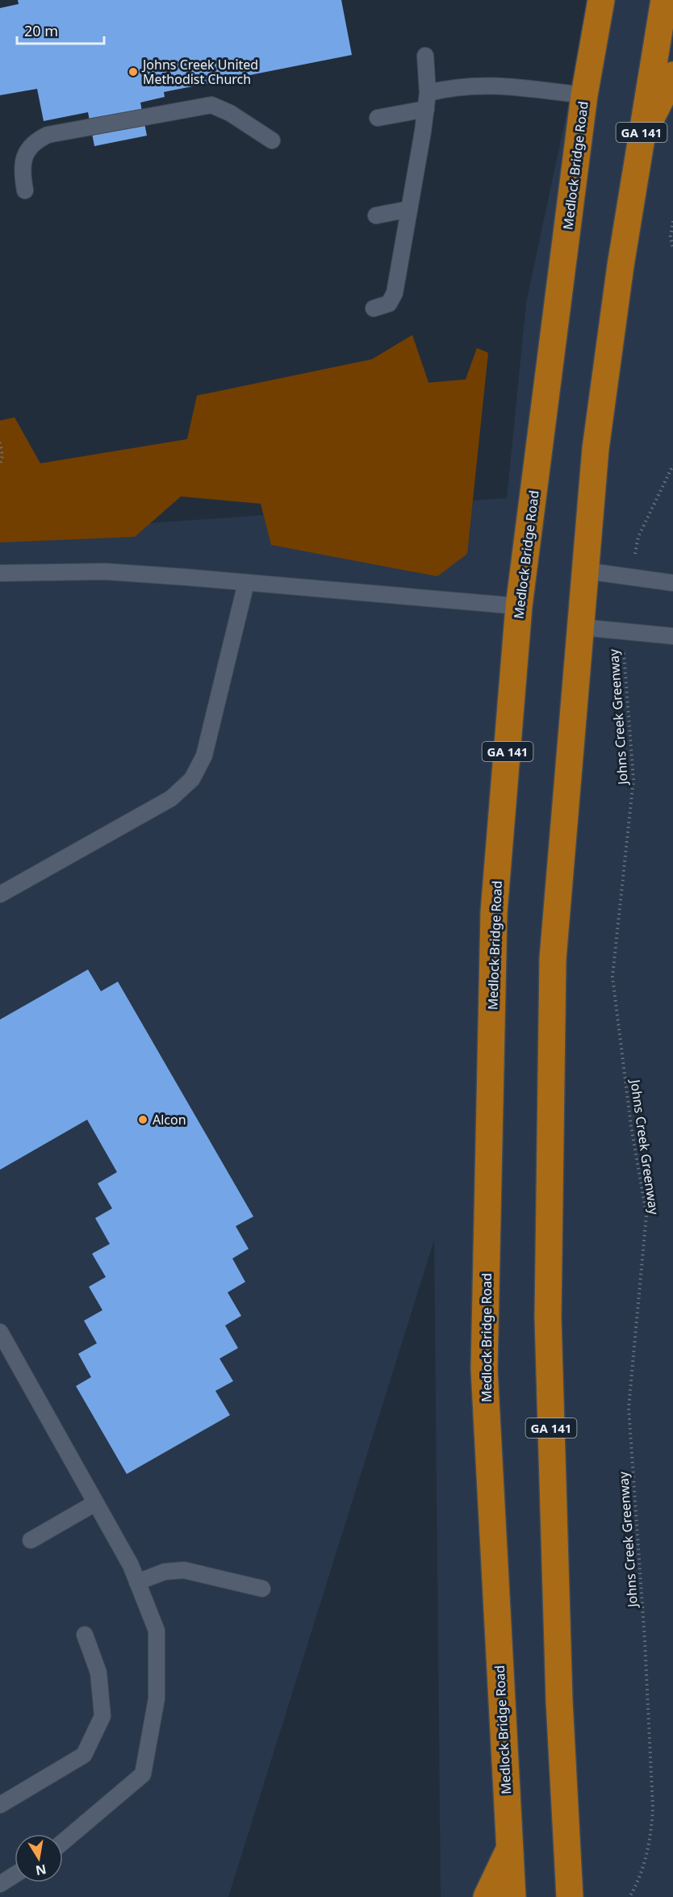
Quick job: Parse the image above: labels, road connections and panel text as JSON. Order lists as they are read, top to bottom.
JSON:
{
  "streets": {
    "highway": ["GA 141", "Medlock Bridge Road"],
    "path": ["Johns Creek Greenway"]
  },
  "places": ["Johns Creek United Methodist Church", "Alcon"],
  "scale_bar": "20 m",
  "north": "bottom"
}
